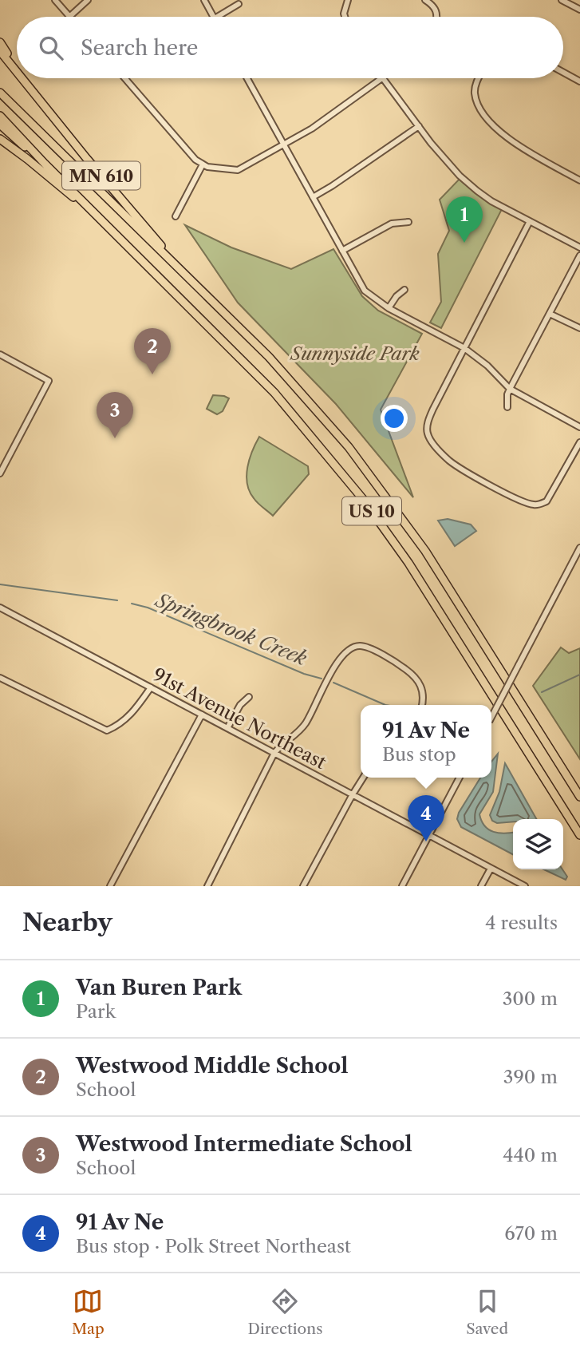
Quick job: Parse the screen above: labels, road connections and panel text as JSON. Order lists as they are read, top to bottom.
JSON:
{
  "streets": {
    "highway": ["MN 610", "US 10"],
    "street": ["91st Avenue Northeast"]
  },
  "crossings": [
    ["MN 610", "US 10"]
  ],
  "water": ["Springbrook Creek"],
  "parks": ["Sunnyside Park"],
  "page": {
    "search": "Search here",
    "pins": [
      "1",
      "2",
      "3",
      "4"
    ],
    "popup": ["91 Av Ne", "Bus stop"],
    "heading": ["Nearby", "4 results"],
    "list": [
      {
        "mark": "1",
        "name": "Van Buren Park",
        "note": "Park",
        "value": "300 m"
      },
      {
        "mark": "2",
        "name": "Westwood Middle School",
        "note": "School",
        "value": "390 m"
      },
      {
        "mark": "3",
        "name": "Westwood Intermediate School",
        "note": "School",
        "value": "440 m"
      },
      {
        "mark": "4",
        "name": "91 Av Ne",
        "note": "Bus stop · Polk Street Northeast",
        "value": "670 m"
      }
    ],
    "nav": ["Map", "Directions", "Saved"]
  }
}
